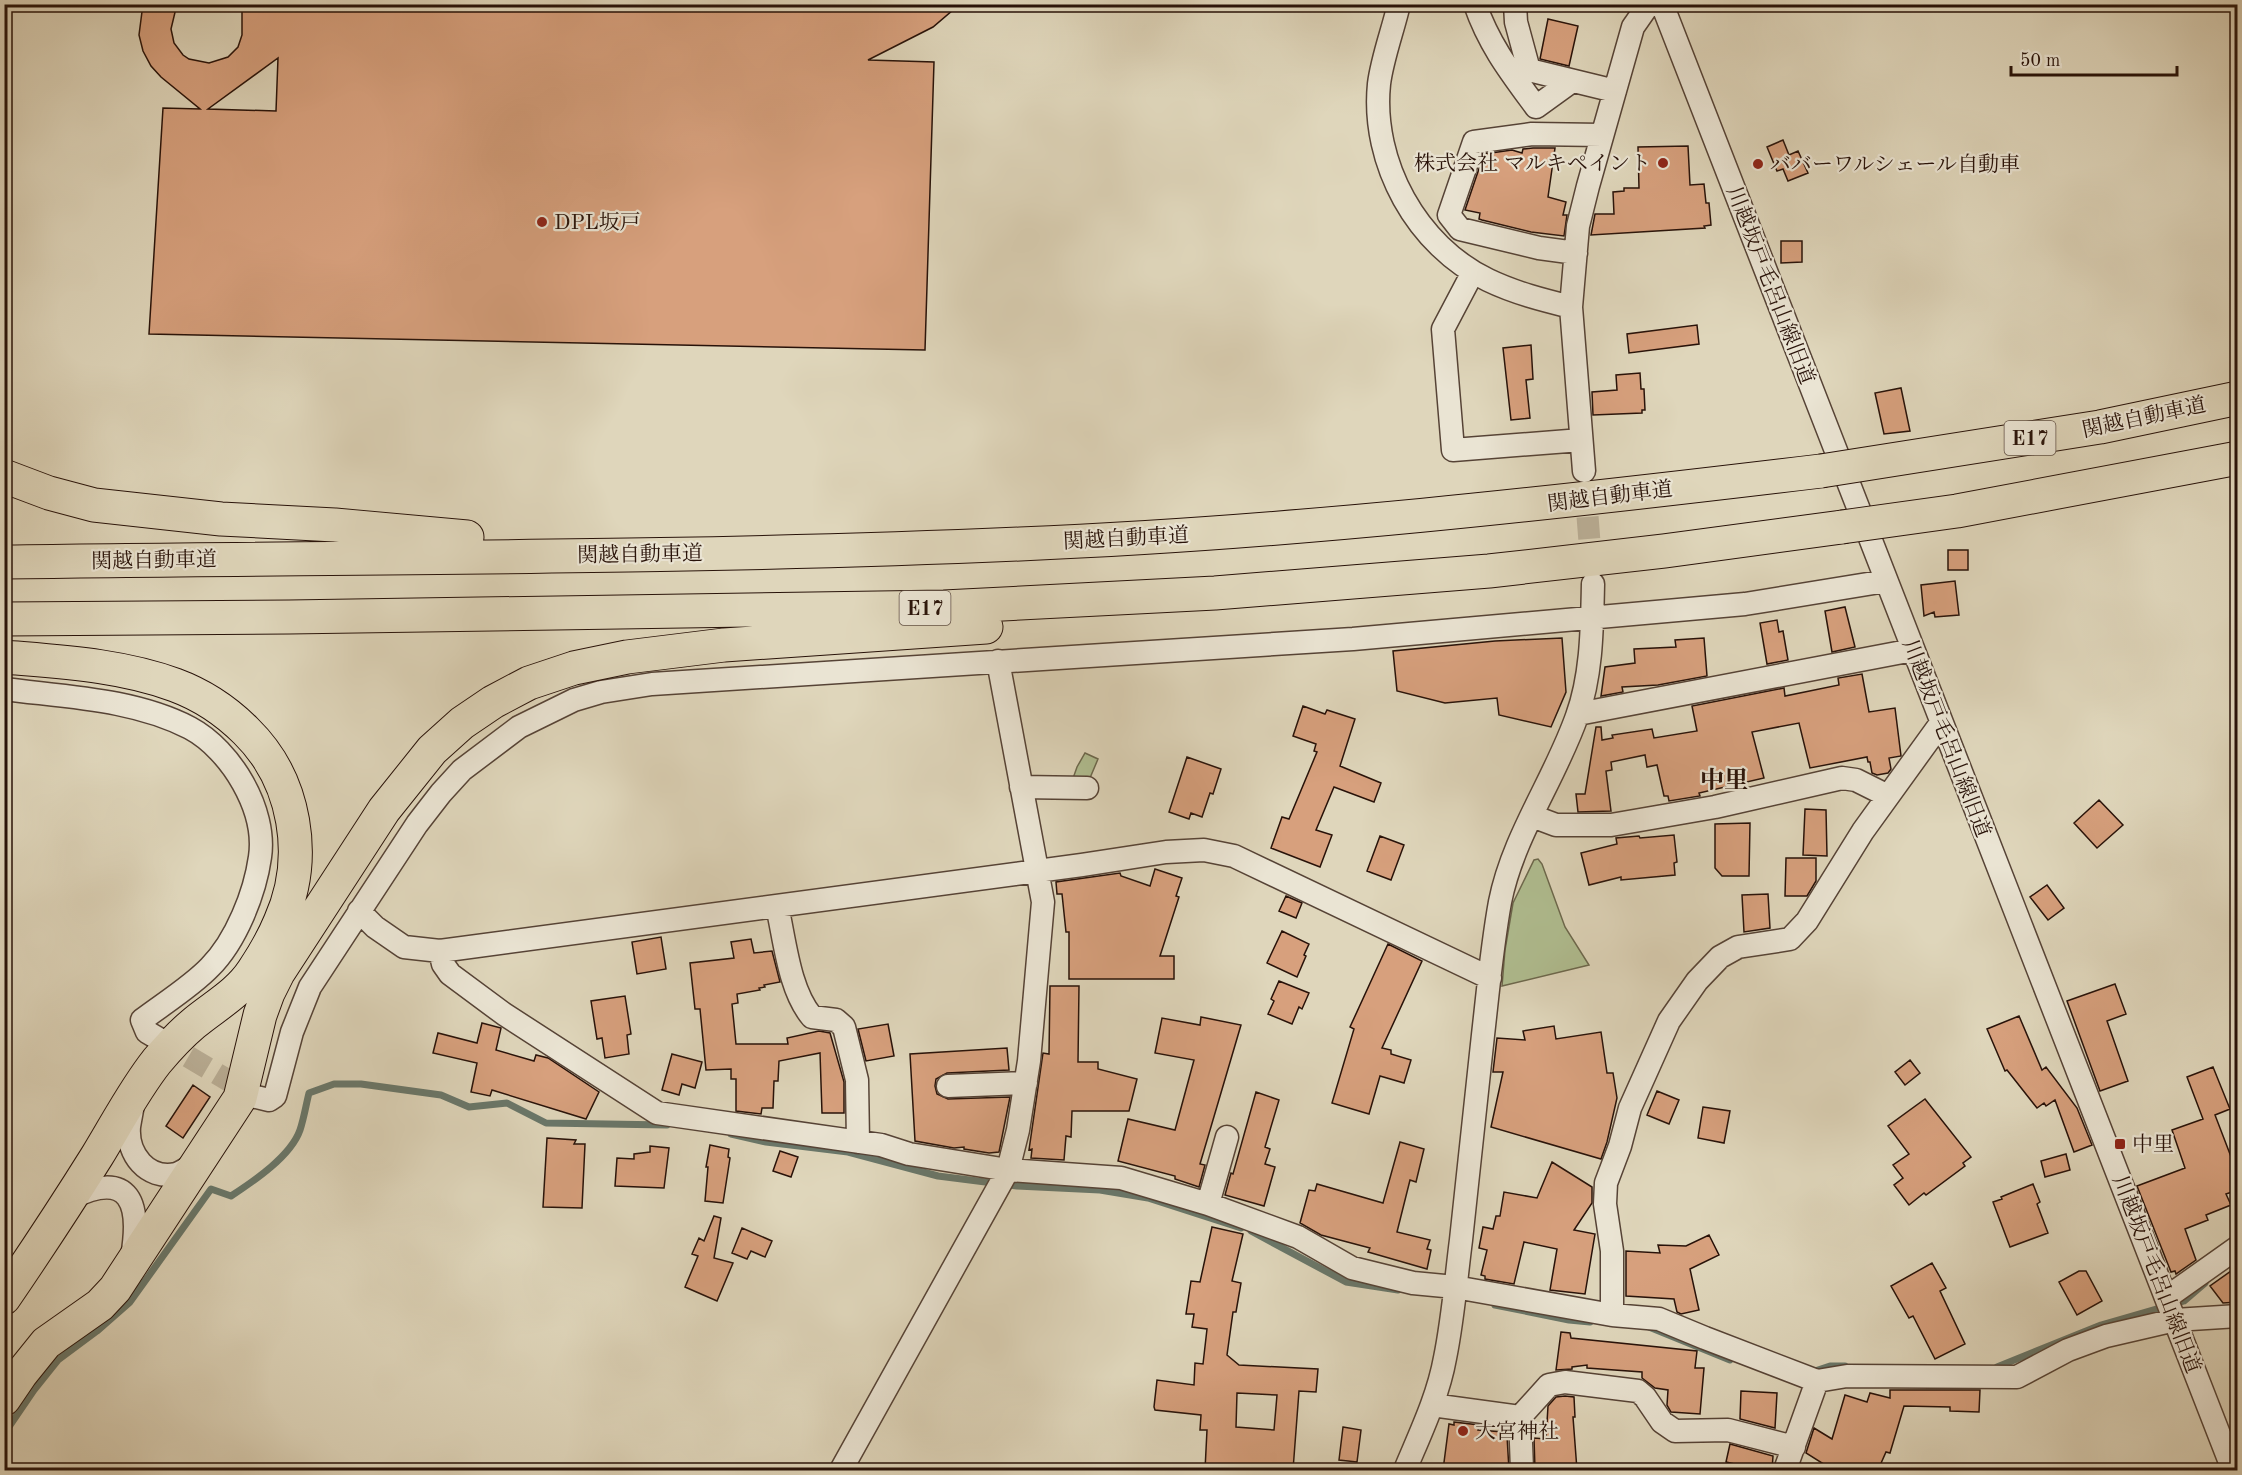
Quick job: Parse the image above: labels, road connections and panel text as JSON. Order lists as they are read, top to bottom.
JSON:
{
  "streets": {
    "highway": ["関越自動車道", "E17"],
    "street": ["川越坂戸毛呂山線旧道"]
  },
  "districts": ["中里"],
  "places": {
    "other": [
      "株式会社 マルキペイント",
      "ババーワルシェール自動車",
      "DPL坂戸",
      "大宮神社"
    ],
    "transit": ["中里"]
  },
  "scale_bar": "50 m"
}
